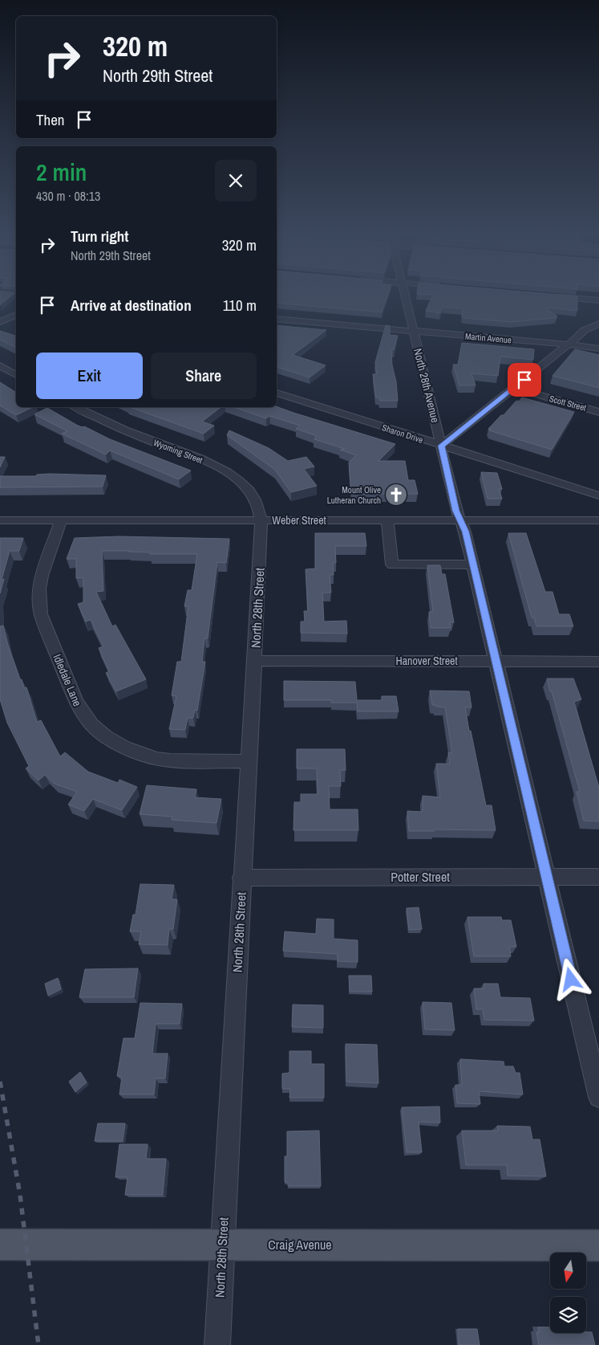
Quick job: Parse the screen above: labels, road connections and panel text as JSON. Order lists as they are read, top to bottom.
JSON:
{
  "streets": {
    "main road": ["Craig Avenue"],
    "street": [
      "Martin Avenue",
      "North 28th Avenue",
      "Scott Street",
      "Sharon Drive",
      "Wyoming Street",
      "Weber Street",
      "North 28th Street",
      "Hanover Street",
      "Idledale Lane",
      "Potter Street"
    ]
  },
  "crossings": [
    ["Martin Avenue", "North 28th Avenue"],
    ["North 28th Avenue", "Sharon Drive"],
    ["North 28th Avenue", "Weber Street"],
    ["North 28th Avenue", "Hanover Street"],
    ["North 28th Avenue", "Potter Street"],
    ["Wyoming Street", "Weber Street"],
    ["Wyoming Street", "North 28th Street"],
    ["Weber Street", "North 28th Street"],
    ["Weber Street", "Idledale Lane"],
    ["North 28th Street", "Hanover Street"],
    ["North 28th Street", "Idledale Lane"],
    ["North 28th Street", "Potter Street"],
    ["North 28th Street", "Craig Avenue"]
  ],
  "places": {
    "church": ["Mount Olive Lutheran Church"]
  },
  "north": "bottom",
  "page": {
    "turn": ["320 m", "North 29th Street"],
    "then": "Then",
    "heading": ["2 min", "430 m · 08:13"],
    "list": [
      {
        "name": "Turn right",
        "note": "North 29th Street",
        "value": "320 m"
      },
      {
        "name": "Arrive at destination",
        "value": "110 m"
      }
    ],
    "buttons": ["Exit", "Share"]
  }
}
